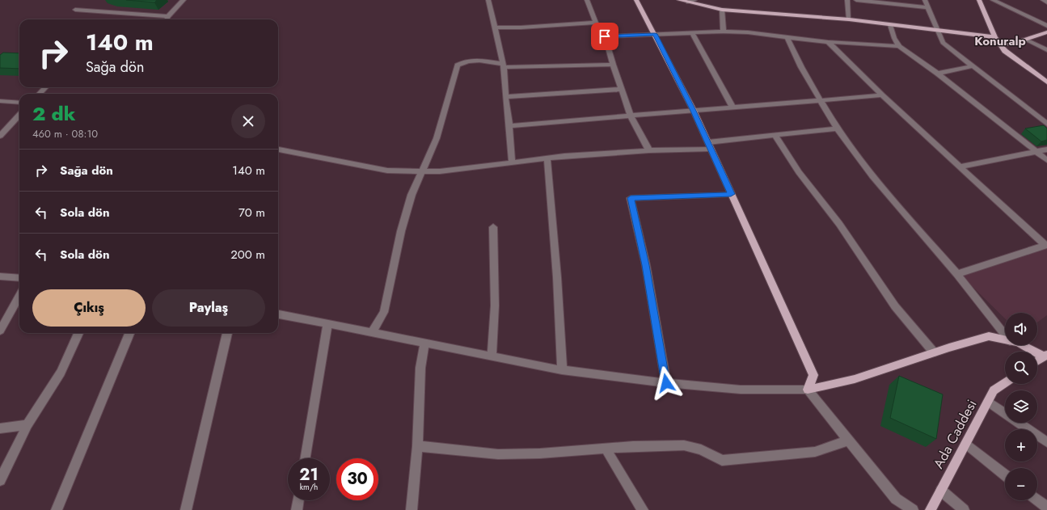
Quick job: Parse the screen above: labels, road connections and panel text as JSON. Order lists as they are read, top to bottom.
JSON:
{
  "streets": {
    "main road": ["Ada Caddesi"]
  },
  "districts": ["Konuralp"],
  "page": {
    "turn": ["140 m", "Sağa dön"],
    "heading": ["2 dk", "460 m · 08:10"],
    "list": [
      {
        "name": "Sağa dön",
        "value": "140 m"
      },
      {
        "name": "Sola dön",
        "value": "70 m"
      },
      {
        "name": "Sola dön",
        "value": "200 m"
      }
    ],
    "buttons": ["Çıkış", "Paylaş"],
    "map_buttons": ["+", "−"],
    "speed": "21 km/h",
    "limit": "30"
  }
}
